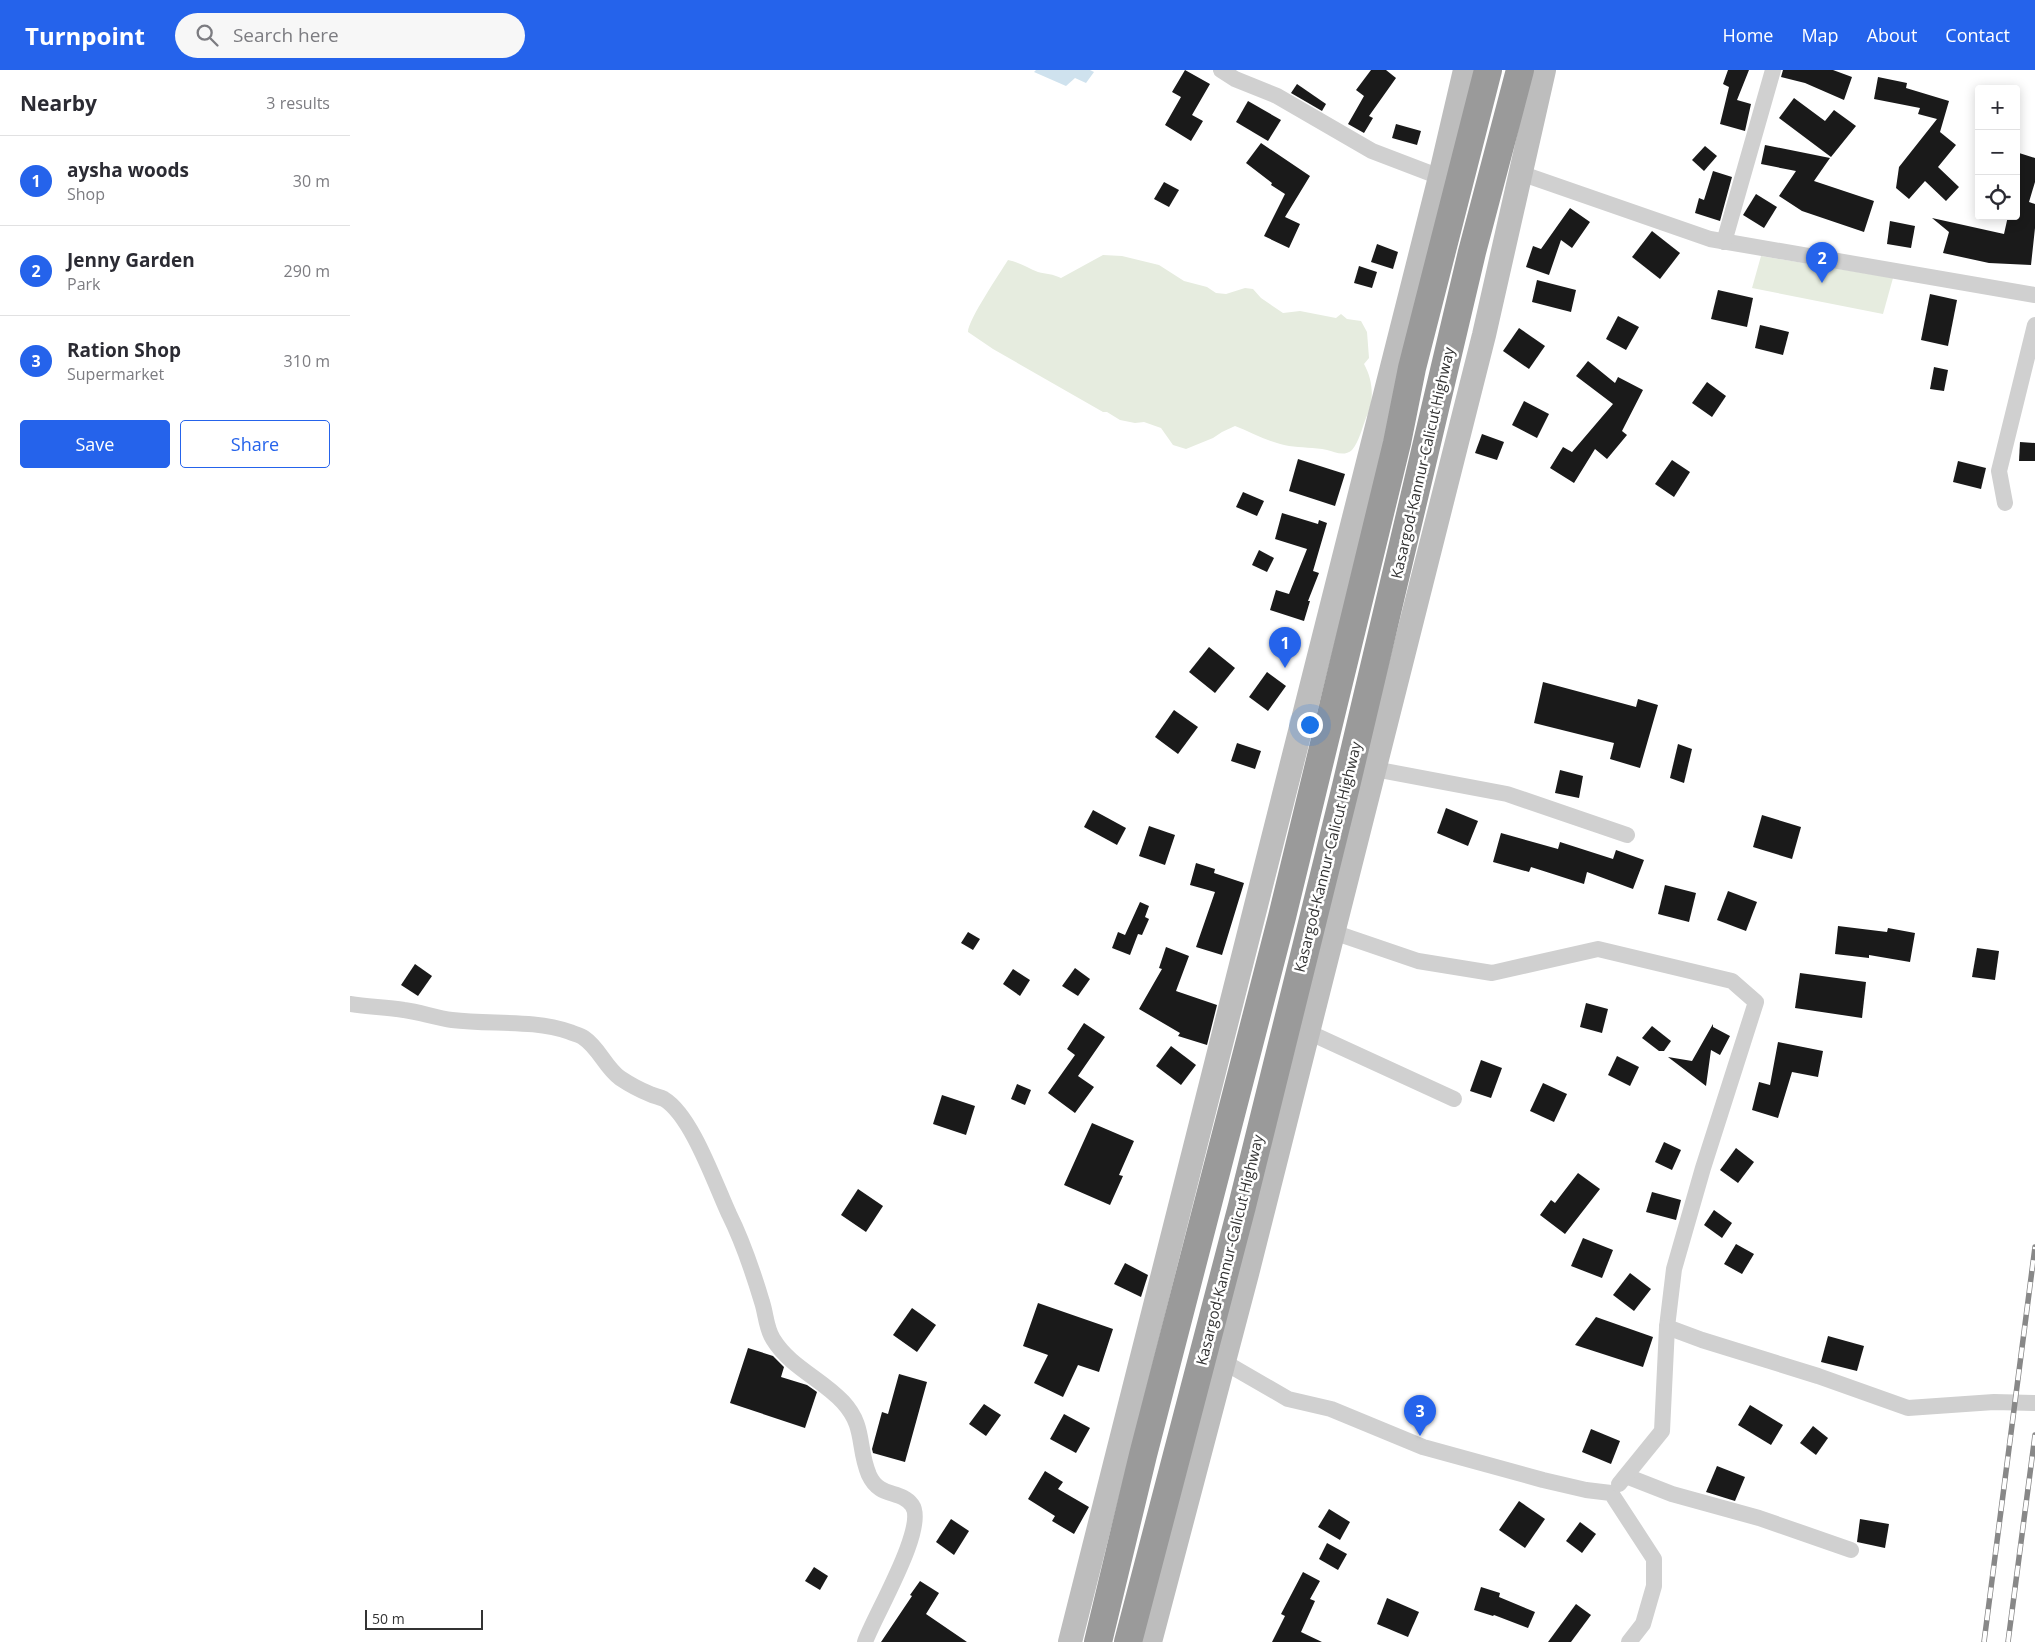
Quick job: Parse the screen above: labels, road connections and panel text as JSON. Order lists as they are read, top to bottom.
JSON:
{
  "streets": {
    "highway": ["Kasargod-Kannur-Calicut Highway"]
  },
  "scale_bar": "50 m",
  "page": {
    "header": "Turnpoint",
    "search": "Search here",
    "nav": [
      "Home",
      "Map",
      "About",
      "Contact"
    ],
    "heading": ["Nearby", "3 results"],
    "map_buttons": ["+", "−"],
    "list": [
      {
        "mark": "1",
        "name": "aysha woods",
        "note": "Shop",
        "value": "30 m"
      },
      {
        "mark": "2",
        "name": "Jenny Garden",
        "note": "Park",
        "value": "290 m"
      },
      {
        "mark": "3",
        "name": "Ration Shop",
        "note": "Supermarket",
        "value": "310 m"
      }
    ],
    "pins": ["2", "1", "3"],
    "buttons": ["Save", "Share"],
    "scale": "50 m"
  }
}
